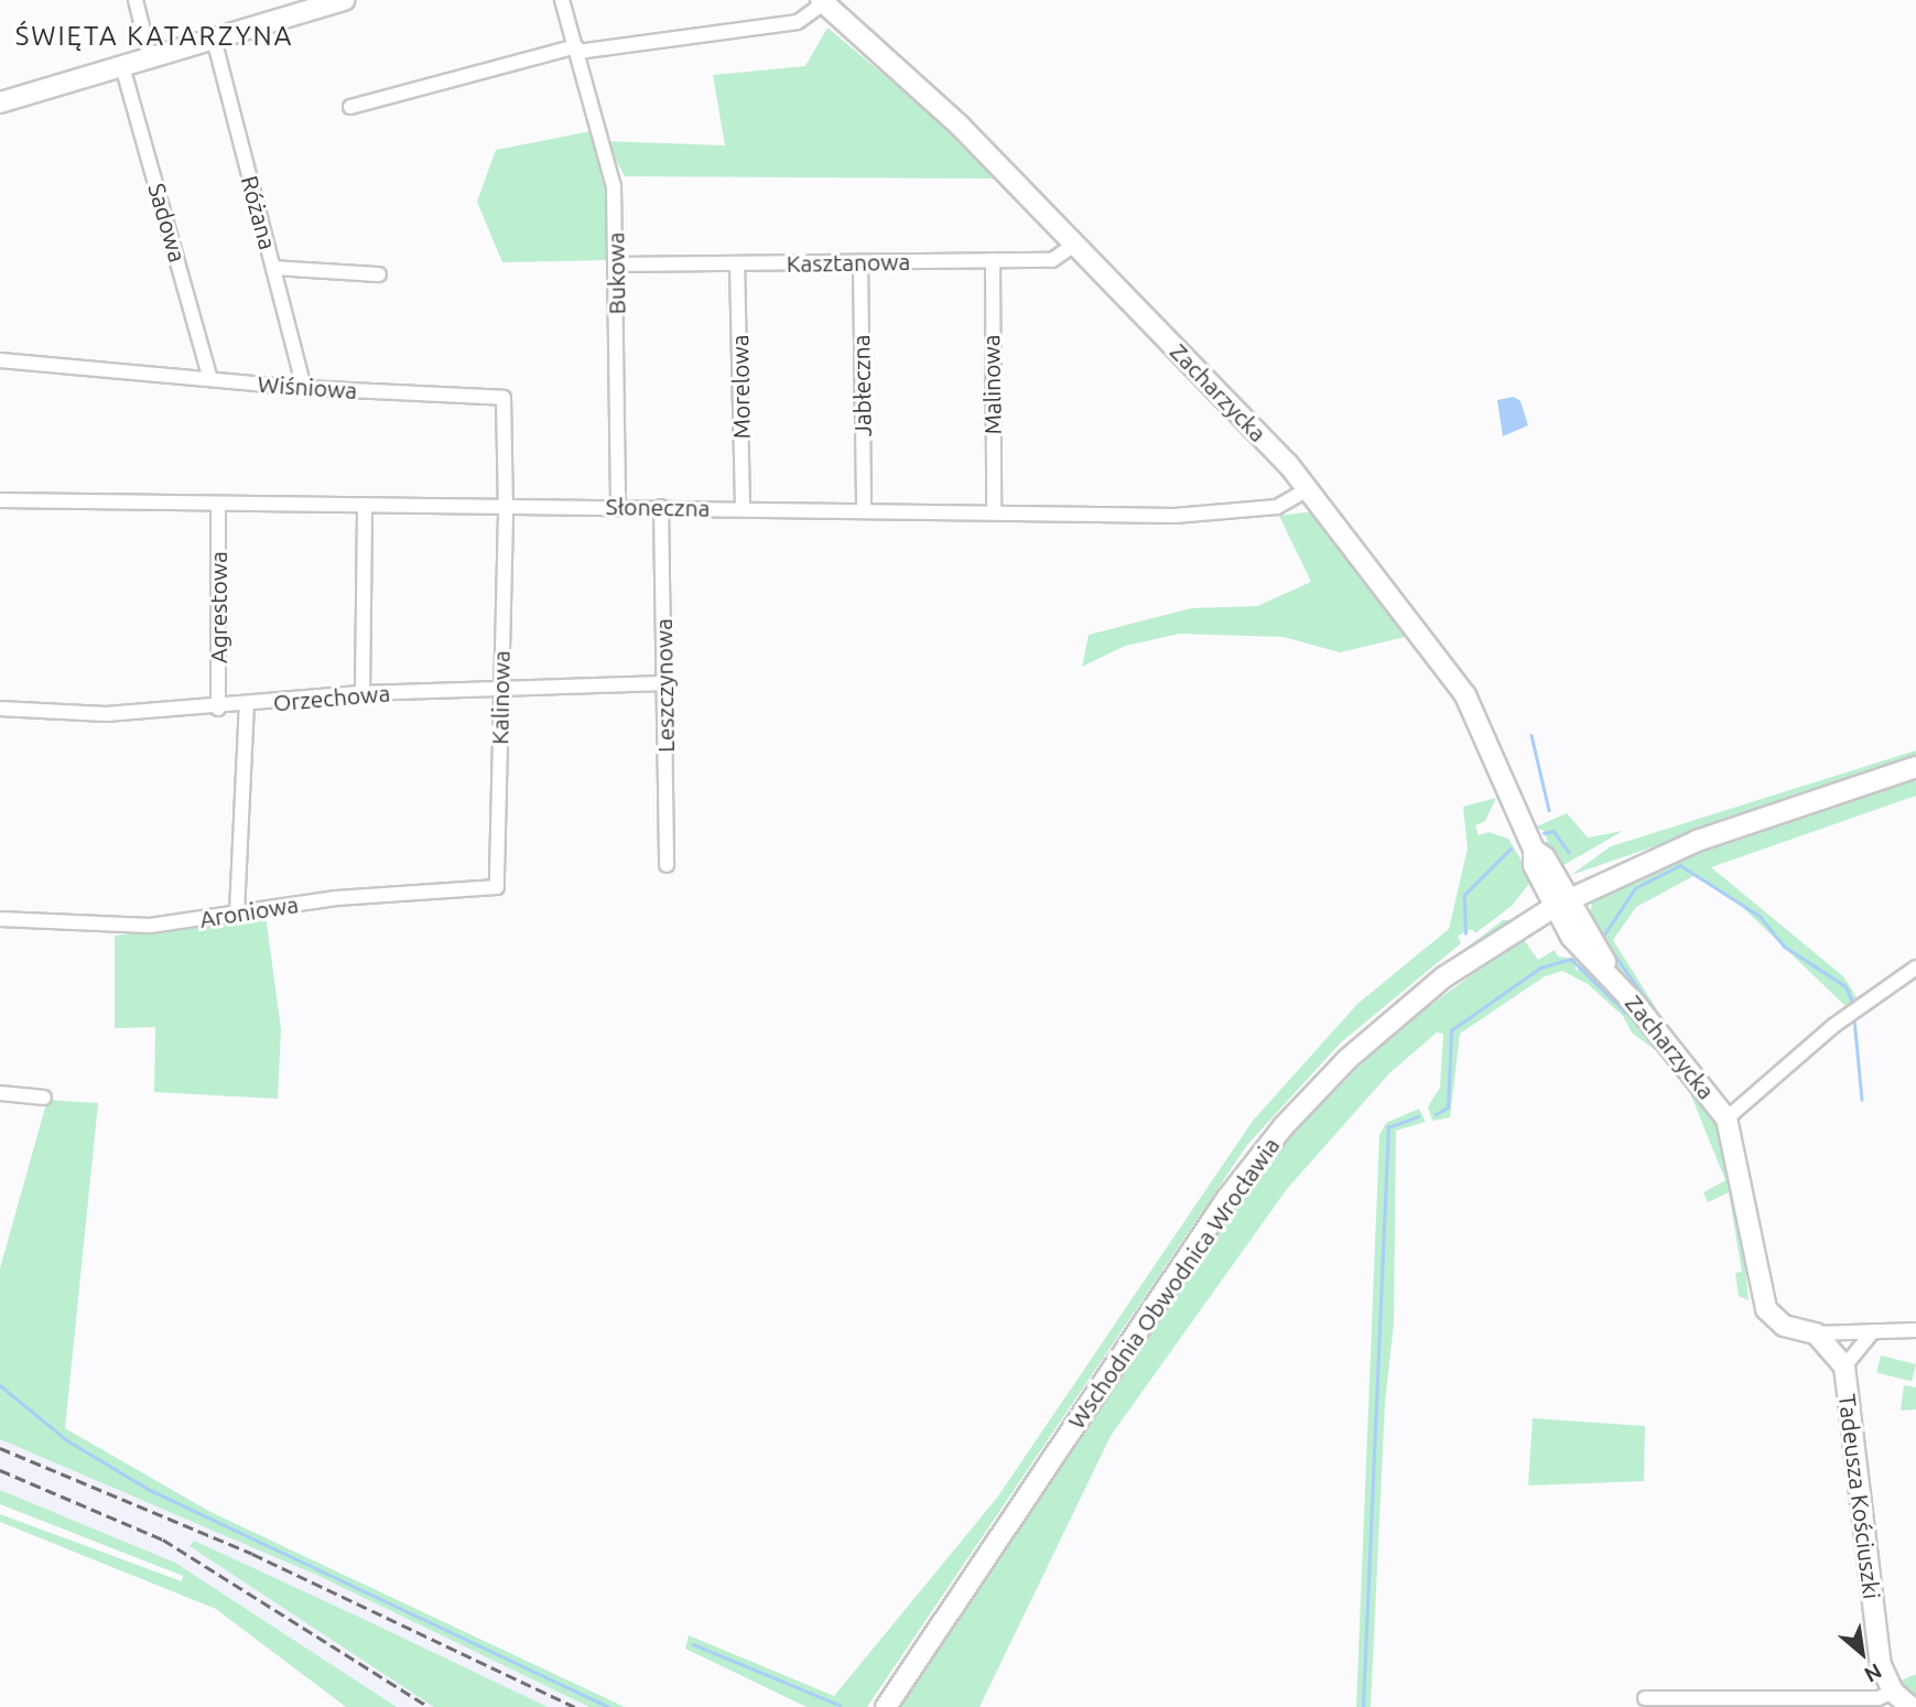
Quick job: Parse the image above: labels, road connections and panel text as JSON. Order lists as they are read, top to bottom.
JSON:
{
  "streets": {
    "street": [
      "Różana",
      "Sadowa",
      "Kasztanowa",
      "Bukowa",
      "Malinowa",
      "Jabłeczna",
      "Wiśniowa",
      "Morelowa",
      "Zacharzycka",
      "Słoneczna",
      "Agrestowa",
      "Leszczynowa",
      "Orzechowa",
      "Kalinowa",
      "Aroniowa",
      "Wschodnia Obwodnica Wrocławia",
      "Tadeusza Kościuszki"
    ]
  },
  "crossings": [
    ["Różana", "Wiśniowa"],
    ["Sadowa", "Wiśniowa"],
    ["Kasztanowa", "Bukowa"],
    ["Kasztanowa", "Malinowa"],
    ["Kasztanowa", "Jabłeczna"],
    ["Kasztanowa", "Morelowa"],
    ["Kasztanowa", "Zacharzycka"],
    ["Bukowa", "Słoneczna"],
    ["Malinowa", "Słoneczna"],
    ["Jabłeczna", "Słoneczna"],
    ["Wiśniowa", "Słoneczna"],
    ["Wiśniowa", "Kalinowa"],
    ["Morelowa", "Słoneczna"],
    ["Zacharzycka", "Słoneczna"],
    ["Zacharzycka", "Wschodnia Obwodnica Wrocławia"],
    ["Słoneczna", "Agrestowa"],
    ["Słoneczna", "Leszczynowa"],
    ["Słoneczna", "Kalinowa"],
    ["Agrestowa", "Orzechowa"],
    ["Leszczynowa", "Orzechowa"],
    ["Orzechowa", "Kalinowa"],
    ["Kalinowa", "Aroniowa"]
  ],
  "districts": ["ŚWIĘTA KATARZYNA"],
  "north": "bottom right"
}
